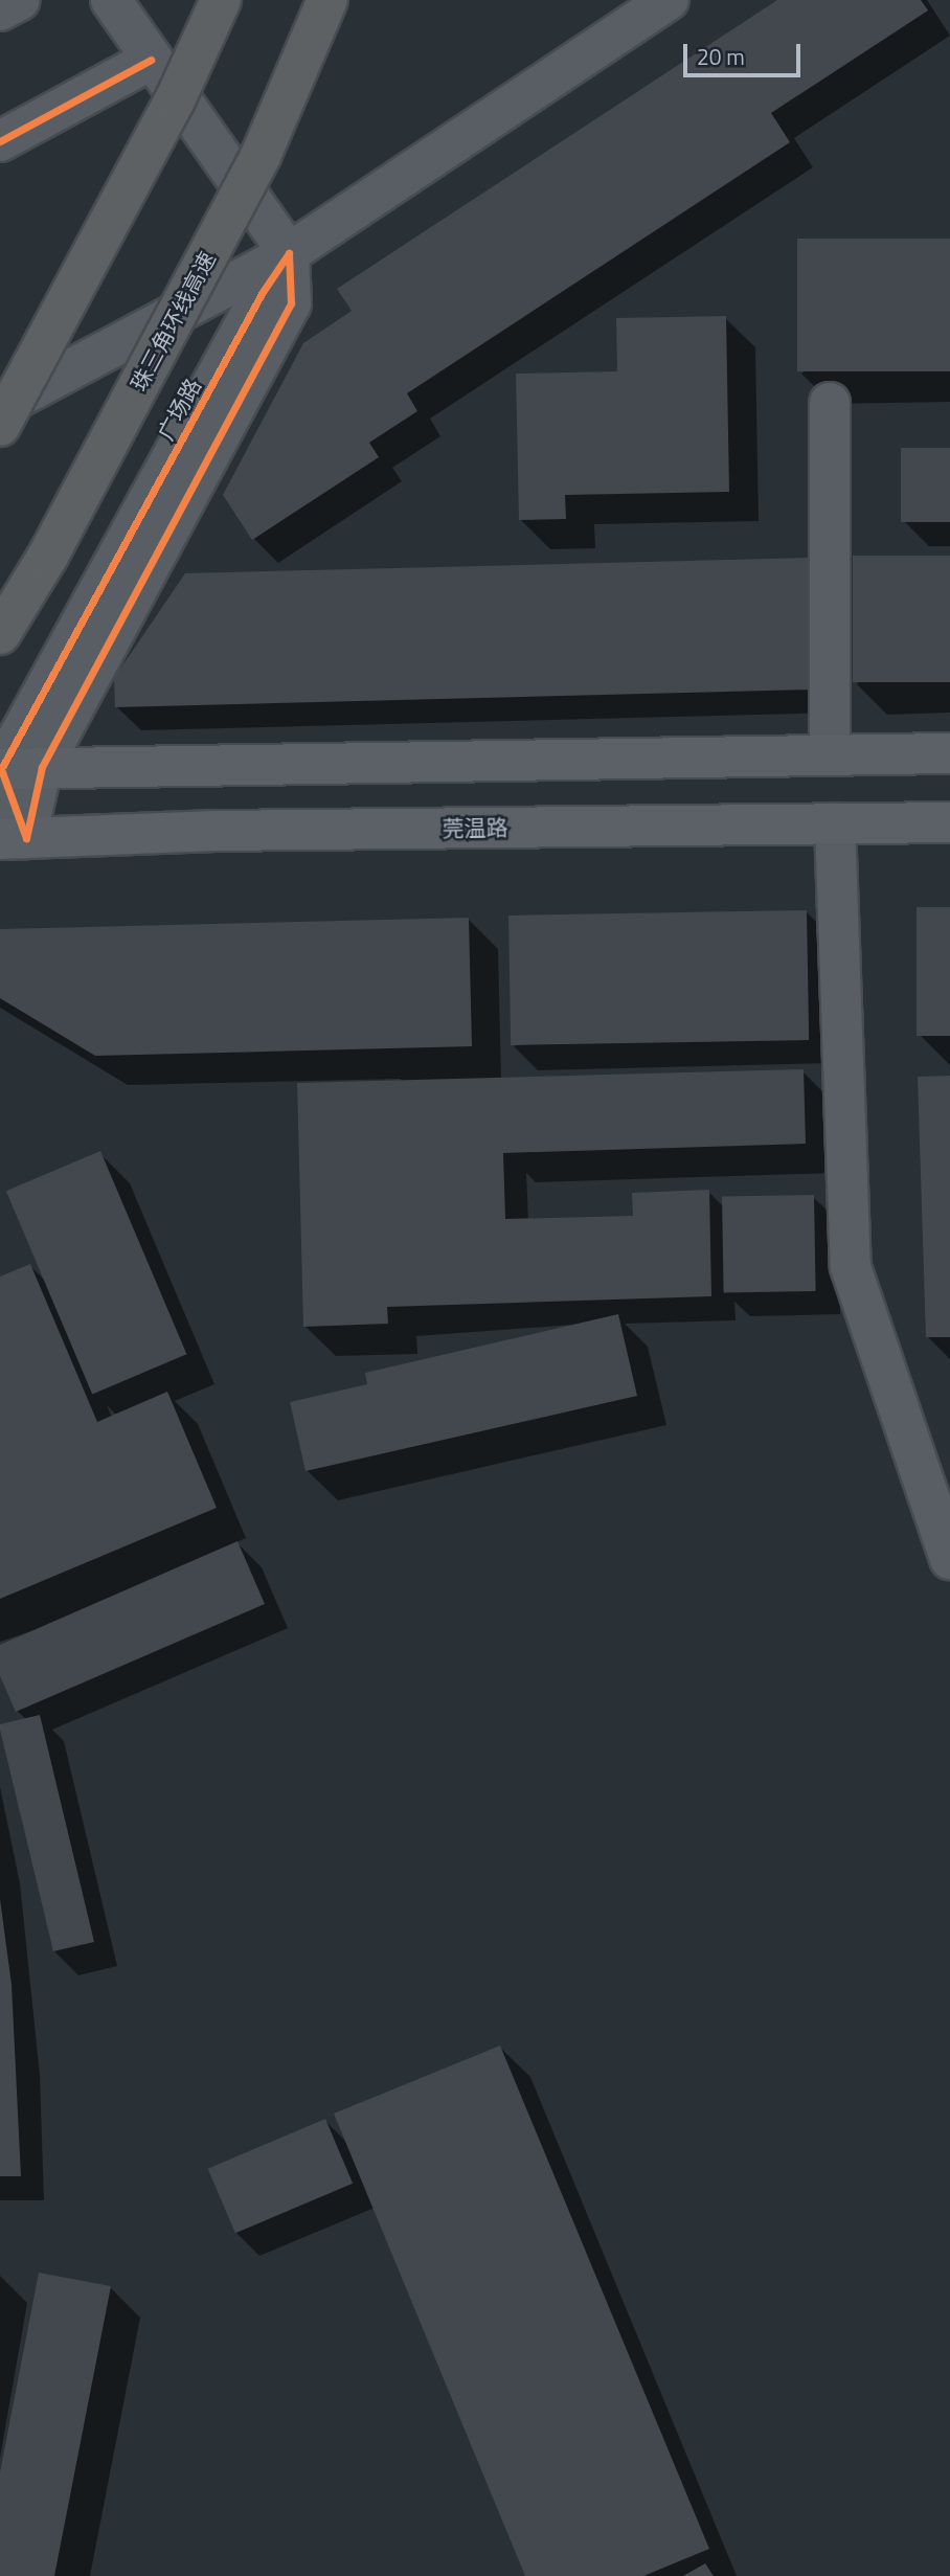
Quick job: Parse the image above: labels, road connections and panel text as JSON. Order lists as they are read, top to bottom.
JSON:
{
  "streets": {
    "highway": ["珠三角环线高速"],
    "main road": ["莞温路"],
    "street": ["广场路"]
  },
  "scale_bar": "20 m"
}
